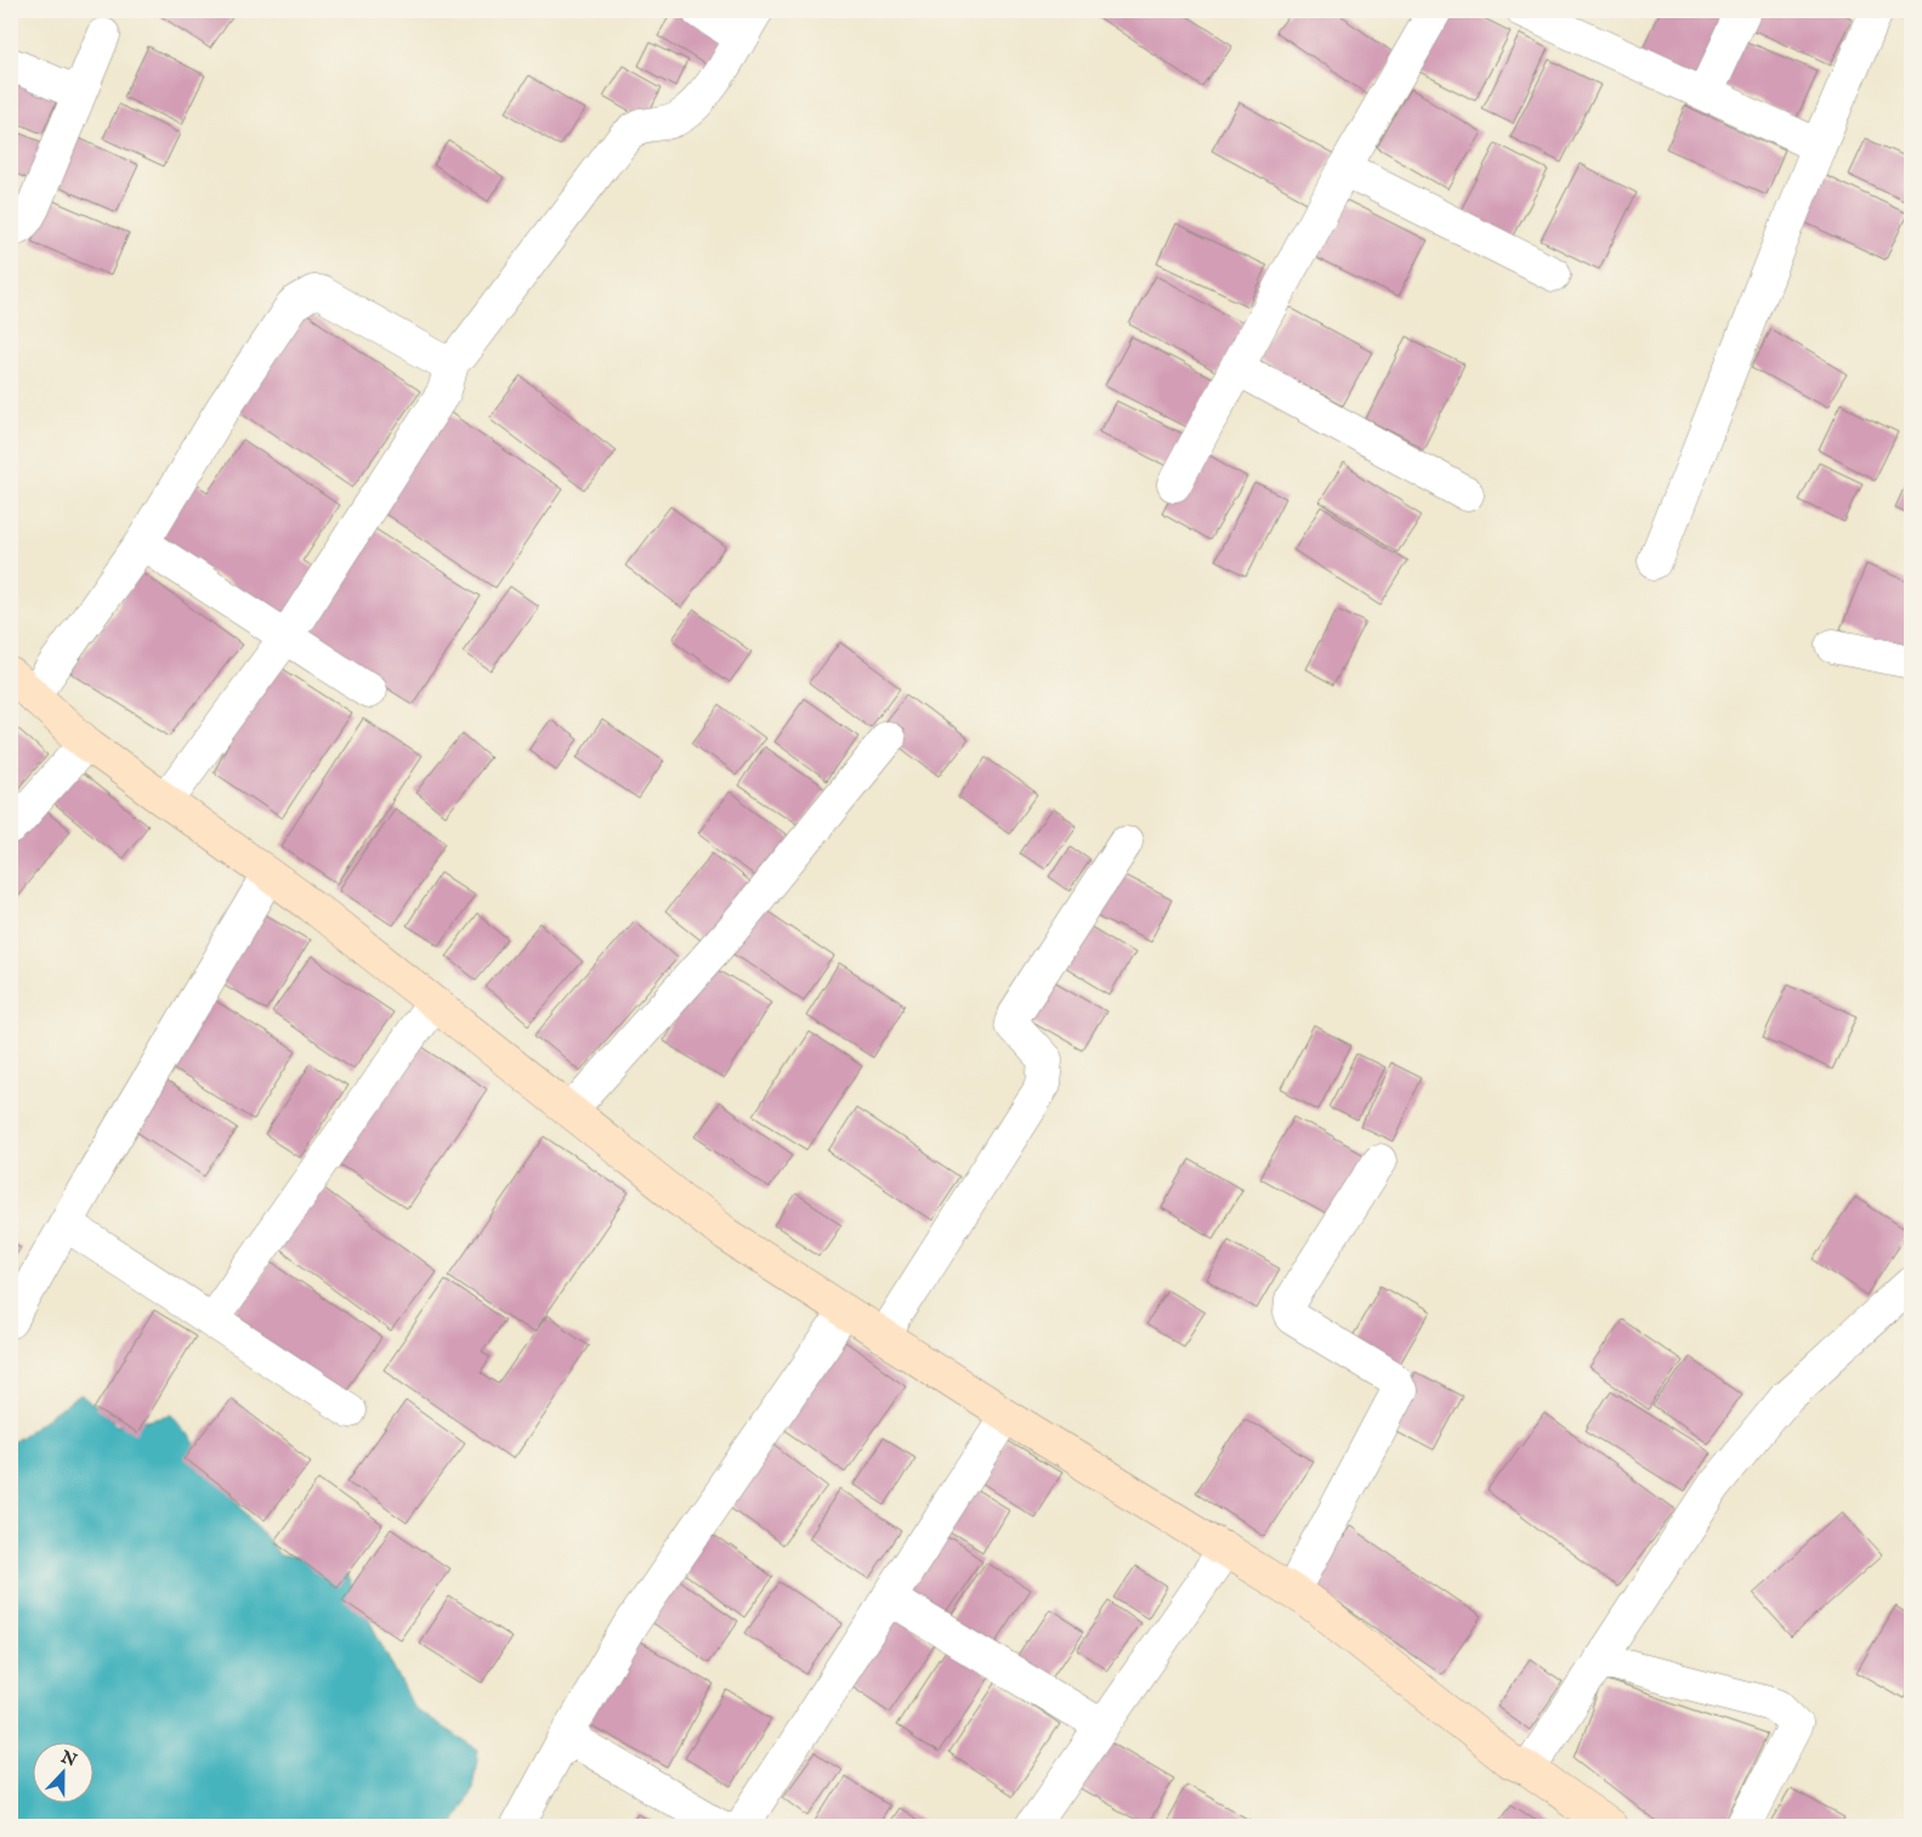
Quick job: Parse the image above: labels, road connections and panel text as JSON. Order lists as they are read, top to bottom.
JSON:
{
  "north": "top"
}
